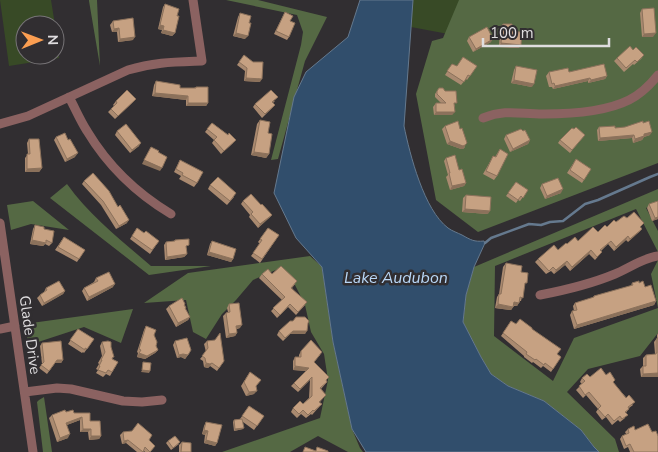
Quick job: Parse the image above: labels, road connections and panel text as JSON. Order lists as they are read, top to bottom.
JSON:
{
  "streets": {
    "street": ["Glade Drive"]
  },
  "water": ["Lake Audubon"],
  "scale_bar": "100 m",
  "north": "right"
}
